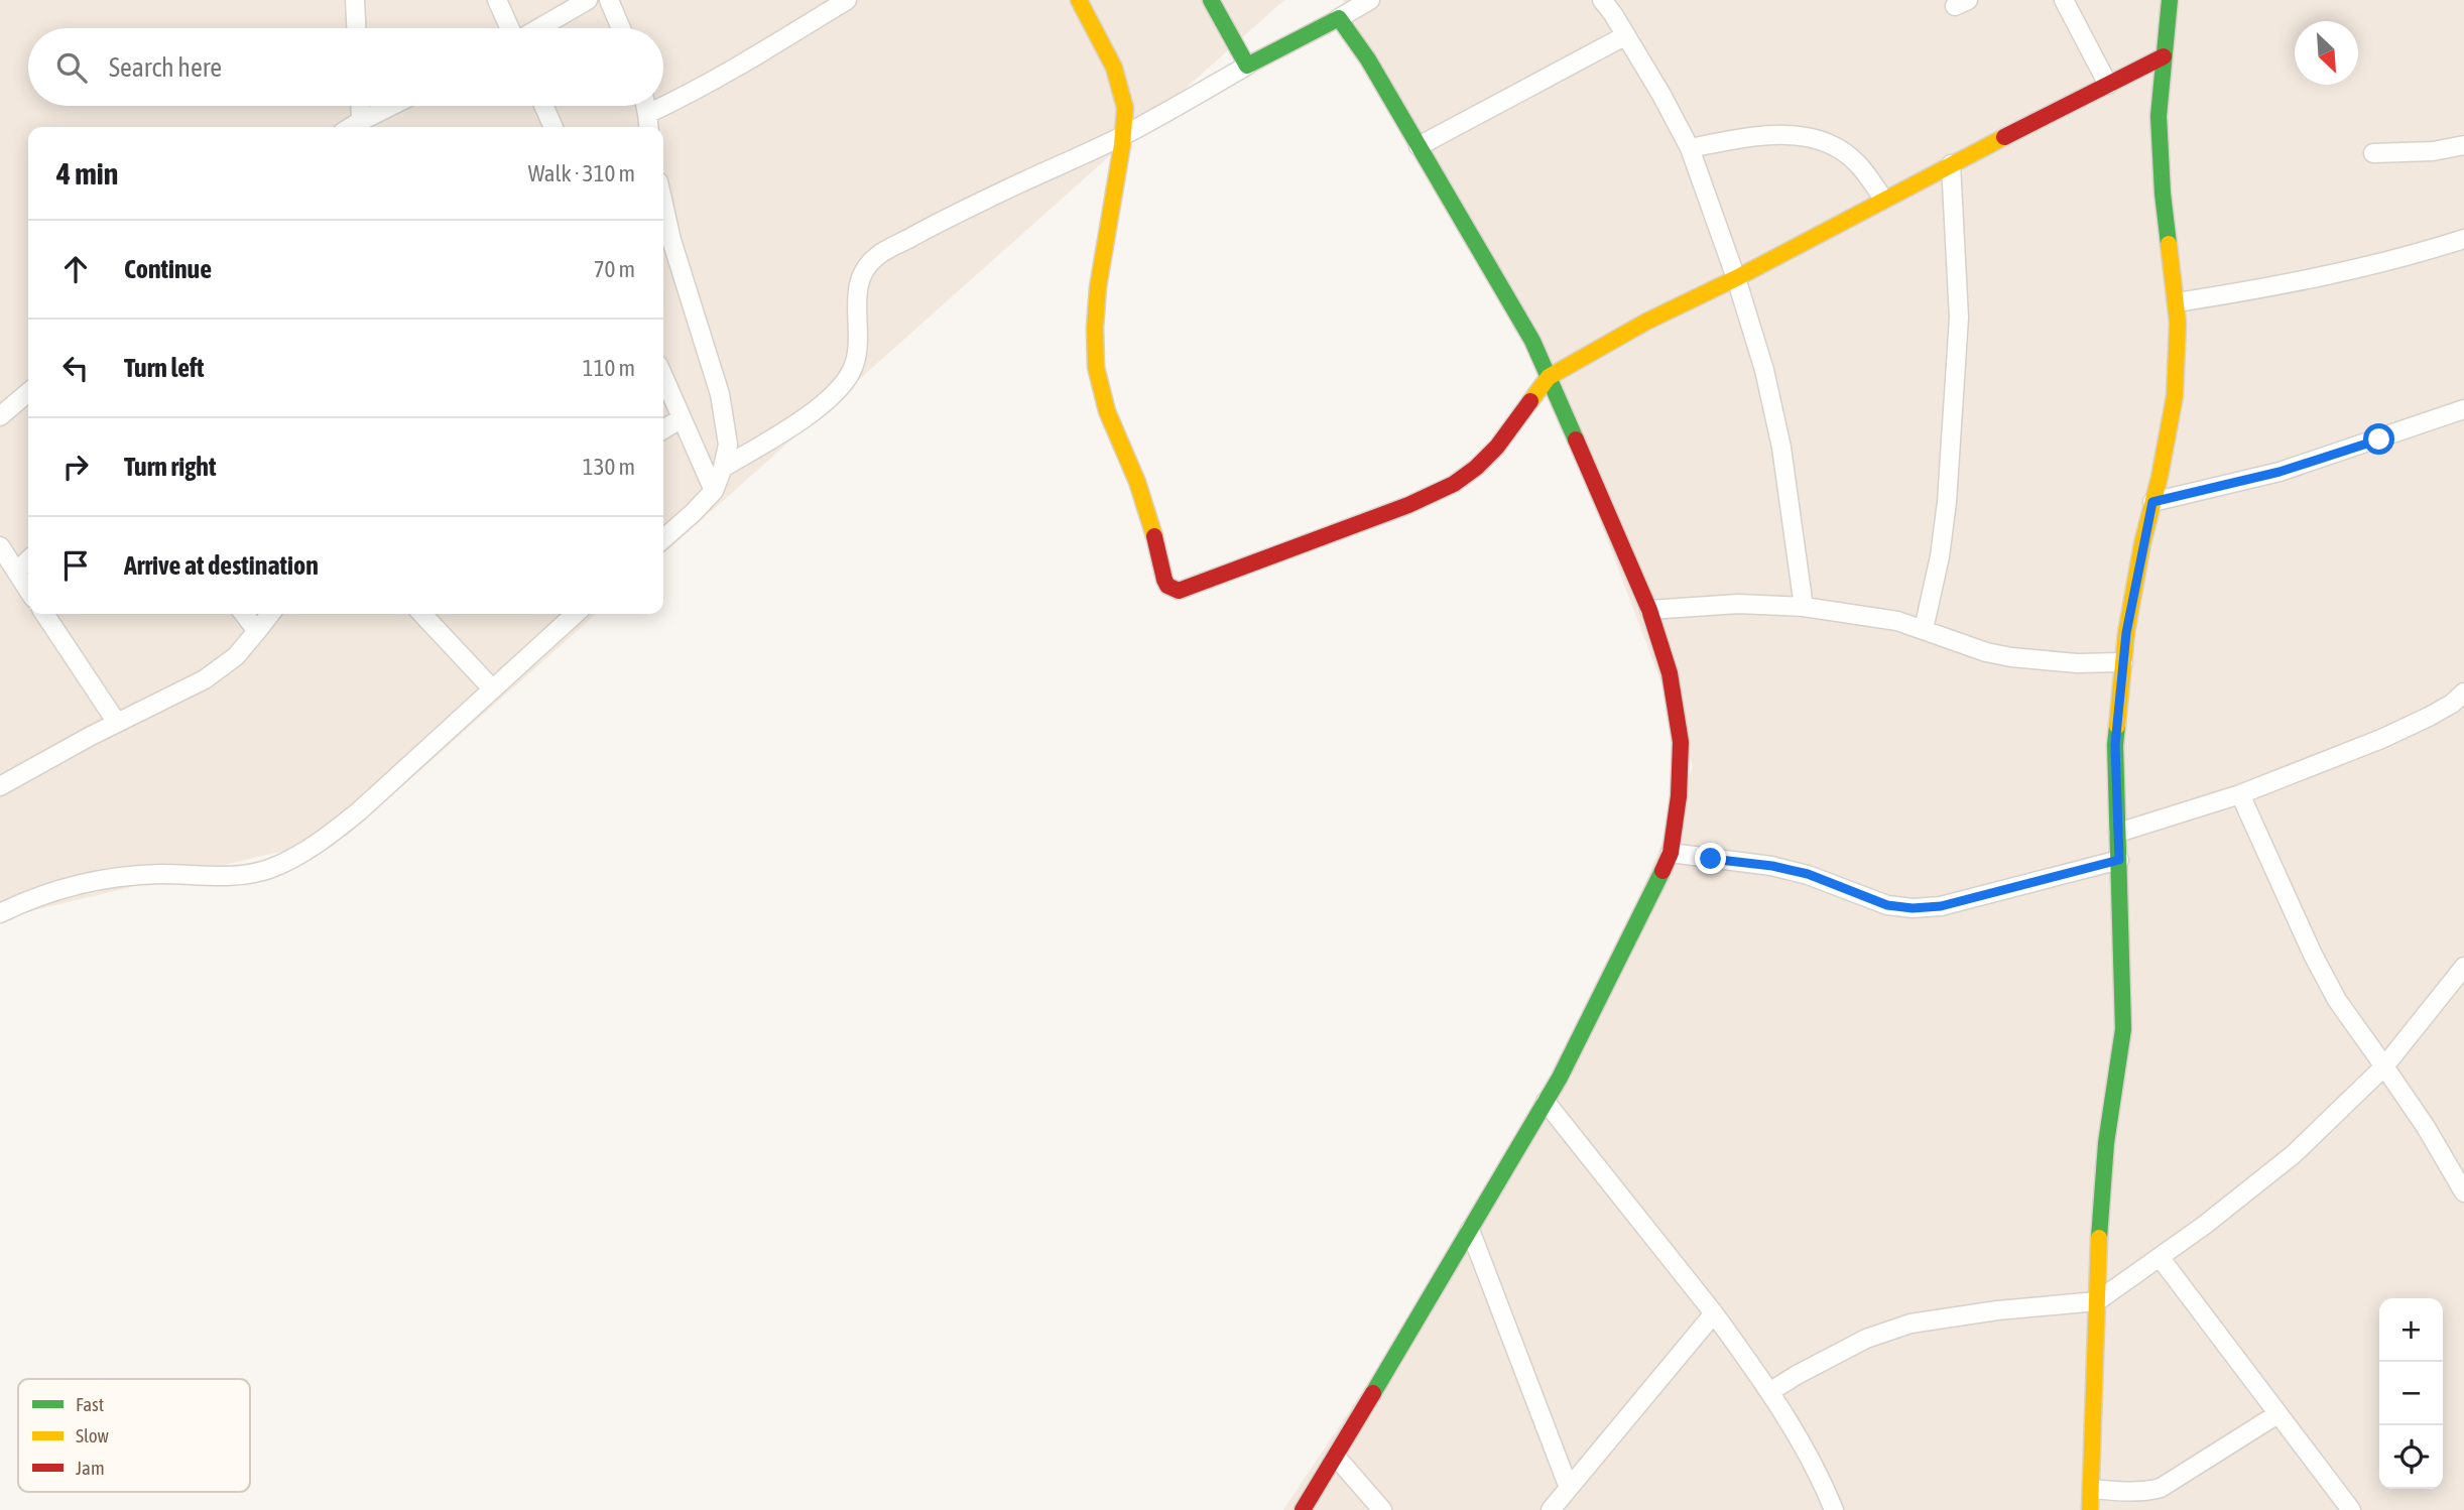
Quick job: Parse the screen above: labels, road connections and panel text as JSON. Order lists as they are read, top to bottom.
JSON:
{
  "legend": ["Fast", "Slow", "Jam"],
  "north": "bottom right",
  "page": {
    "search": "Search here",
    "heading": ["4 min", "Walk · 310 m"],
    "list": [
      ["Continue", "70 m"],
      ["Turn left", "110 m"],
      ["Turn right", "130 m"],
      "Arrive at destination"
    ],
    "map_buttons": ["+", "−"]
  }
}
